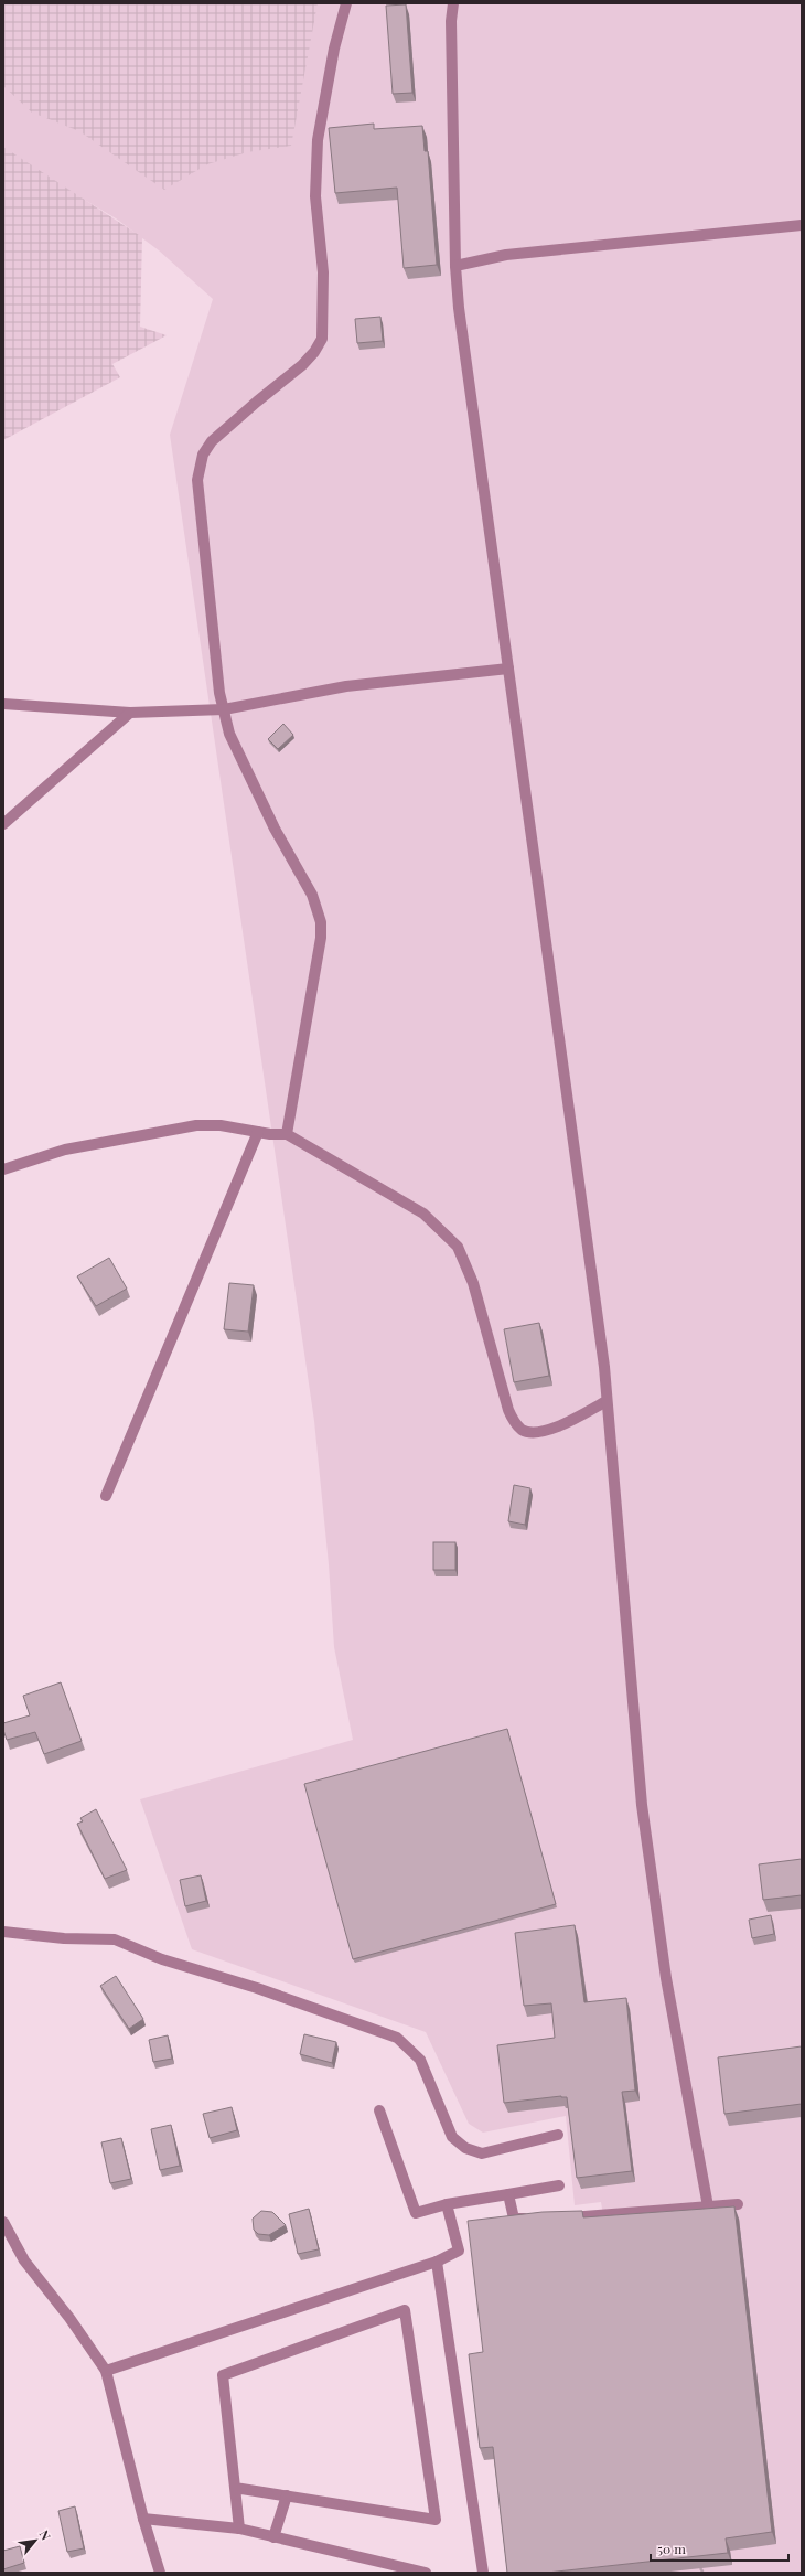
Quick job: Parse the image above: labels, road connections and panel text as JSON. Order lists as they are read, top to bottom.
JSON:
{
  "scale_bar": "50 m",
  "north": "top right"
}
